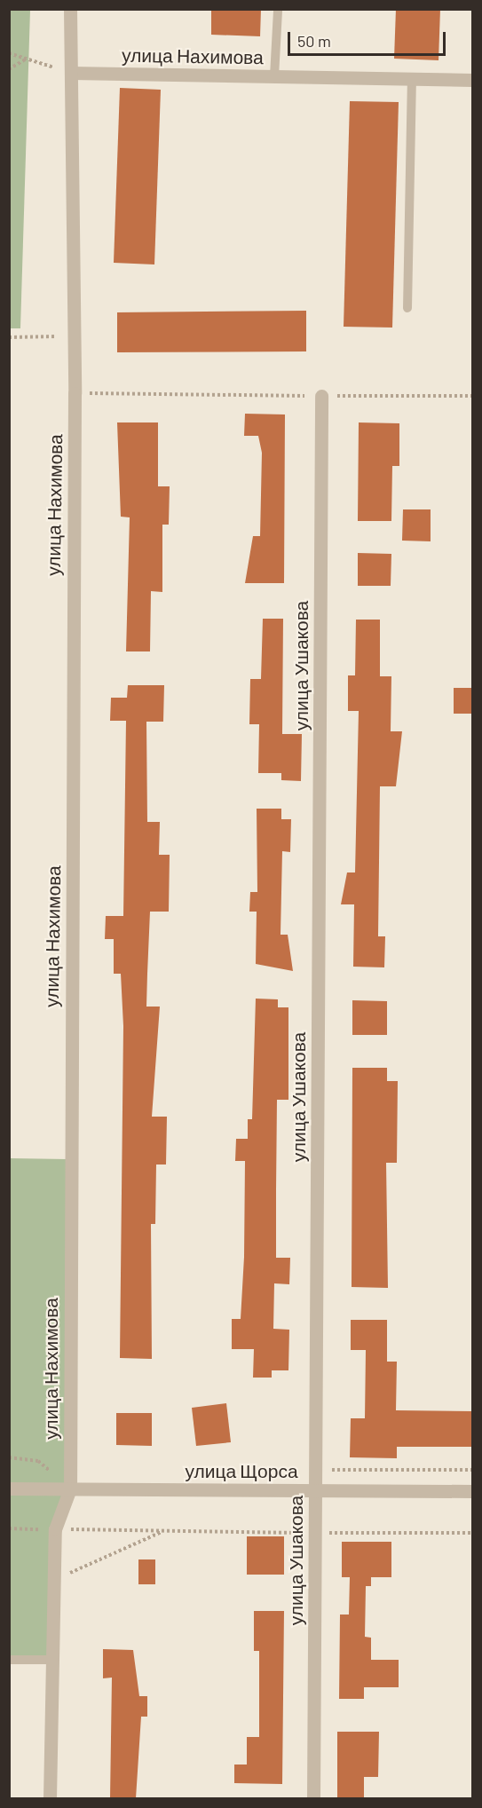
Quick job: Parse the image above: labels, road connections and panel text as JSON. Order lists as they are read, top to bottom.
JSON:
{
  "streets": {
    "street": ["улица Нахимова", "улица Ушакова", "улица Щорса"]
  },
  "crossings": [
    ["улица Нахимова", "улица Щорса"],
    ["улица Ушакова", "улица Щорса"]
  ],
  "scale_bar": "50 m"
}
